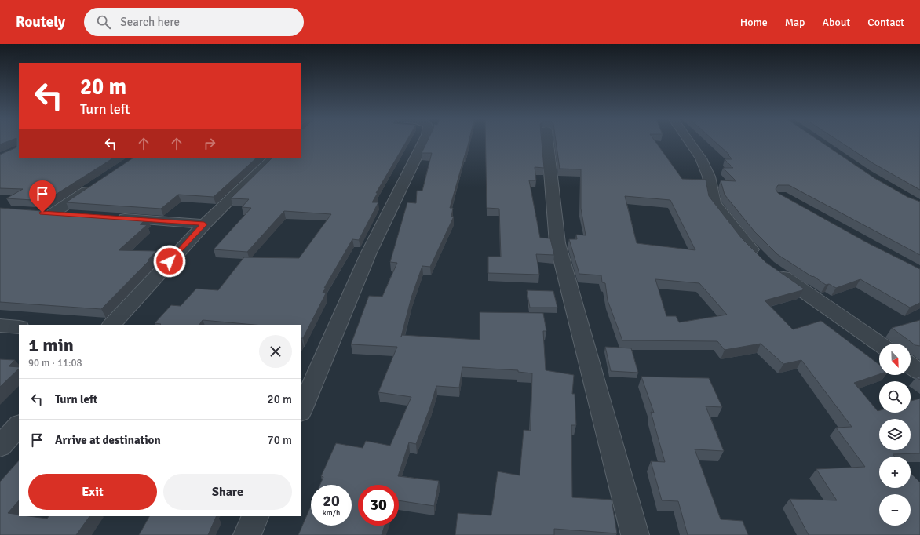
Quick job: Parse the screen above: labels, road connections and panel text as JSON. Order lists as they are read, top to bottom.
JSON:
{
  "north": "bottom right",
  "page": {
    "header": "Routely",
    "search": "Search here",
    "nav": [
      "Home",
      "Map",
      "About",
      "Contact"
    ],
    "turn": ["20 m", "Turn left"],
    "heading": ["1 min", "90 m · 11:08"],
    "map_buttons": ["+", "−"],
    "list": [
      {
        "name": "Turn left",
        "value": "20 m"
      },
      {
        "name": "Arrive at destination",
        "value": "70 m"
      }
    ],
    "buttons": ["Exit", "Share"],
    "speed": "20 km/h",
    "limit": "30"
  }
}
